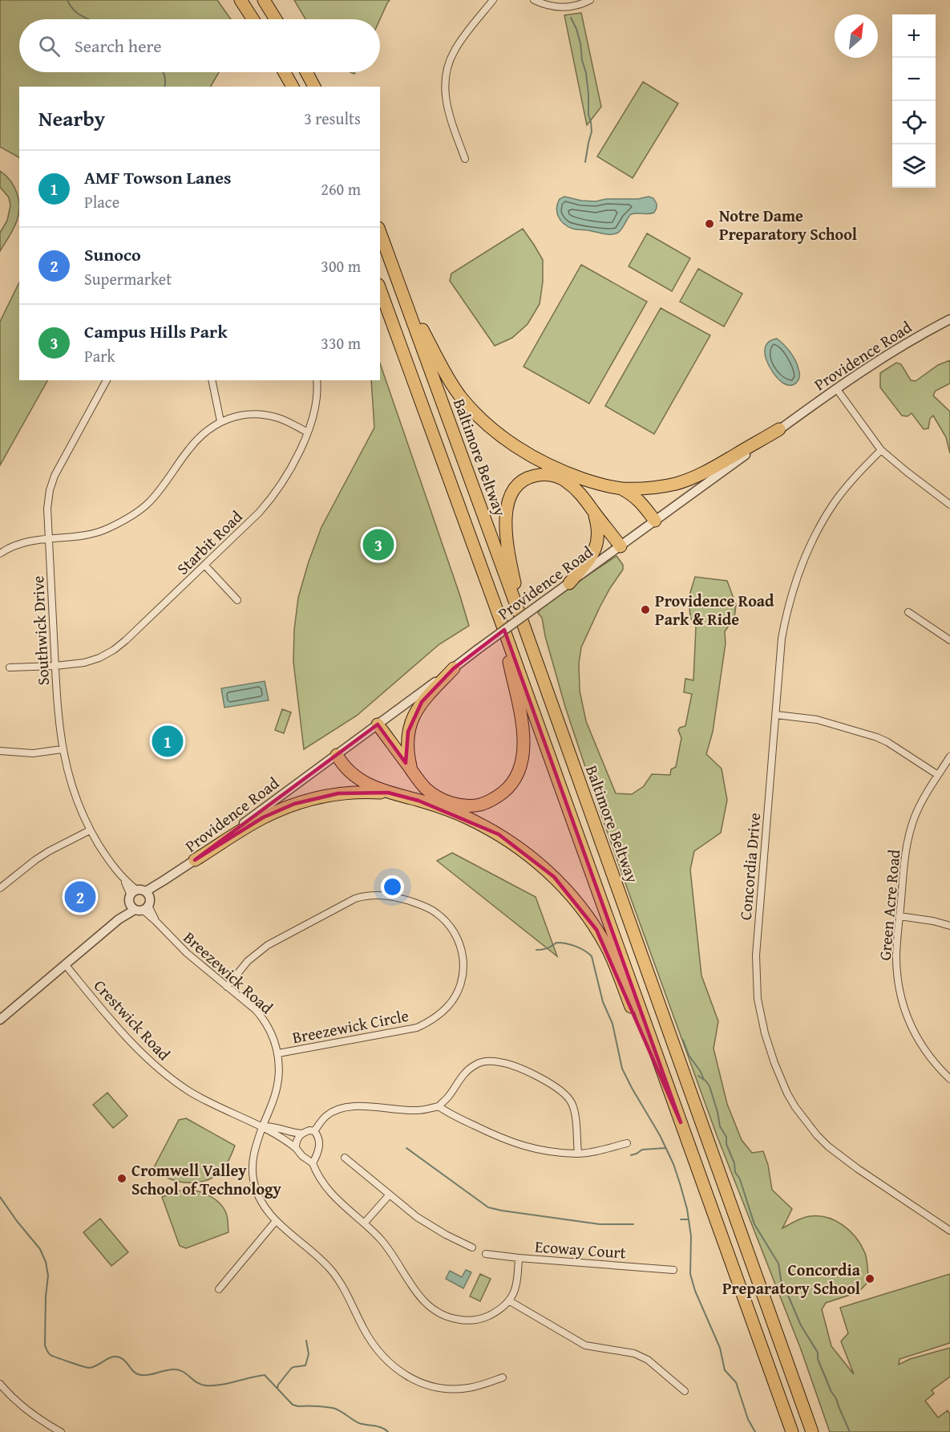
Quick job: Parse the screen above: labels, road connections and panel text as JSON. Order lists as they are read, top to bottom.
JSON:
{
  "streets": {
    "highway": ["Baltimore Beltway"],
    "street": [
      "Providence Road",
      "Starbit Road",
      "Southwick Drive",
      "Concordia Drive",
      "Green Acre Road",
      "Breezewick Road",
      "Crestwick Road",
      "Breezewick Circle",
      "Ecoway Court"
    ]
  },
  "crossings": [
    ["Providence Road", "Breezewick Road"],
    ["Providence Road", "Crestwick Road"],
    ["Starbit Road", "Southwick Drive"],
    ["Breezewick Road", "Crestwick Road"],
    ["Breezewick Road", "Breezewick Circle"]
  ],
  "places": [
    "Notre Dame Preparatory School",
    "Providence Road Park & Ride",
    "Cromwell Valley School of Technology",
    "Concordia Preparatory School"
  ],
  "north": "top right",
  "page": {
    "map_buttons": ["+", "−"],
    "search": "Search here",
    "heading": ["Nearby", "3 results"],
    "list": [
      {
        "mark": "1",
        "name": "AMF Towson Lanes",
        "note": "Place",
        "value": "260 m"
      },
      {
        "mark": "2",
        "name": "Sunoco",
        "note": "Supermarket",
        "value": "300 m"
      },
      {
        "mark": "3",
        "name": "Campus Hills Park",
        "note": "Park",
        "value": "330 m"
      }
    ],
    "pins": ["3", "1", "2"]
  }
}
